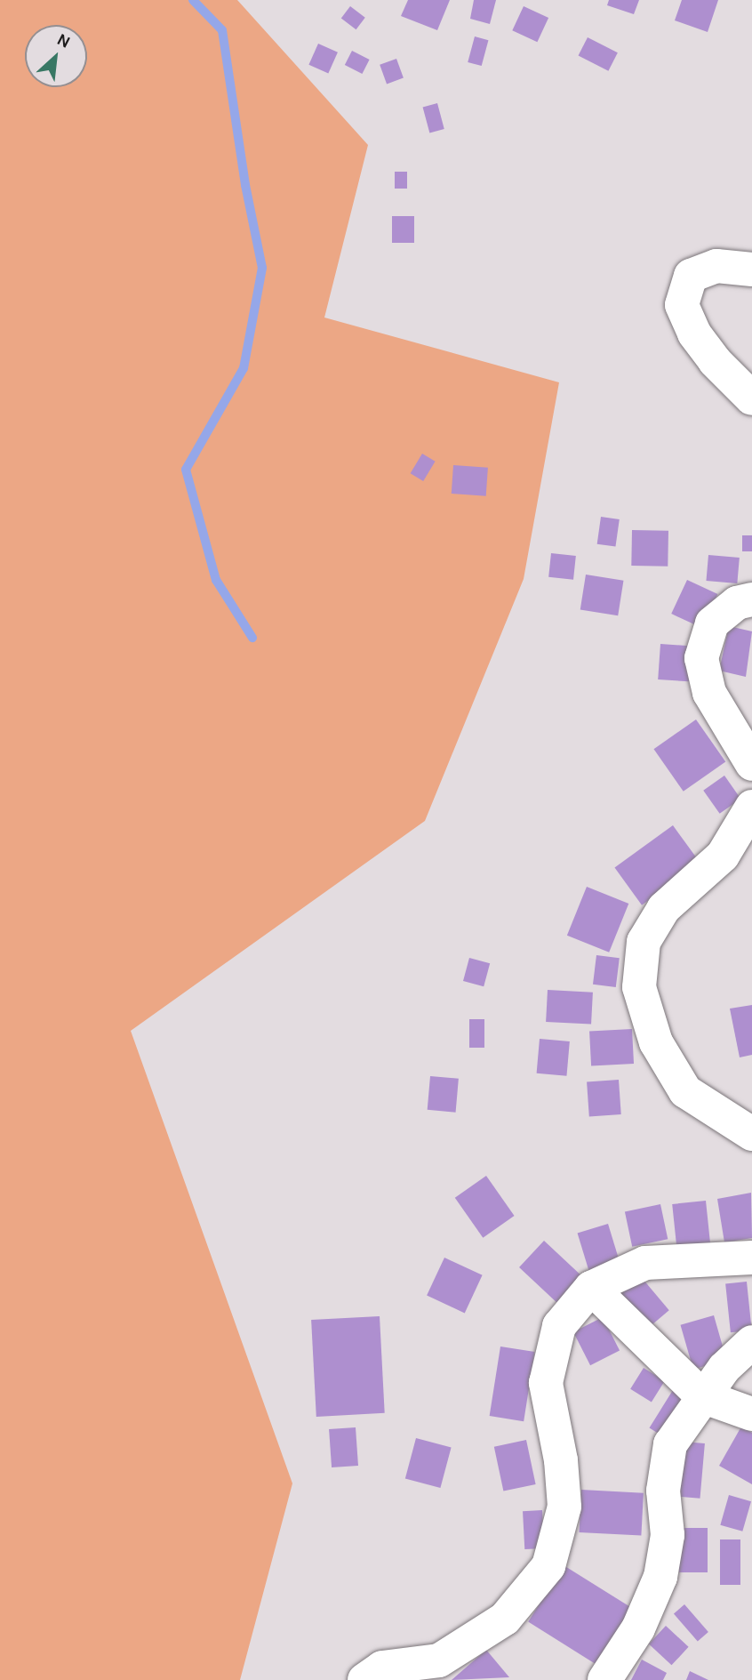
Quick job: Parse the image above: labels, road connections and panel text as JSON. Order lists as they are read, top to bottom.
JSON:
{
  "north": "top right"
}
